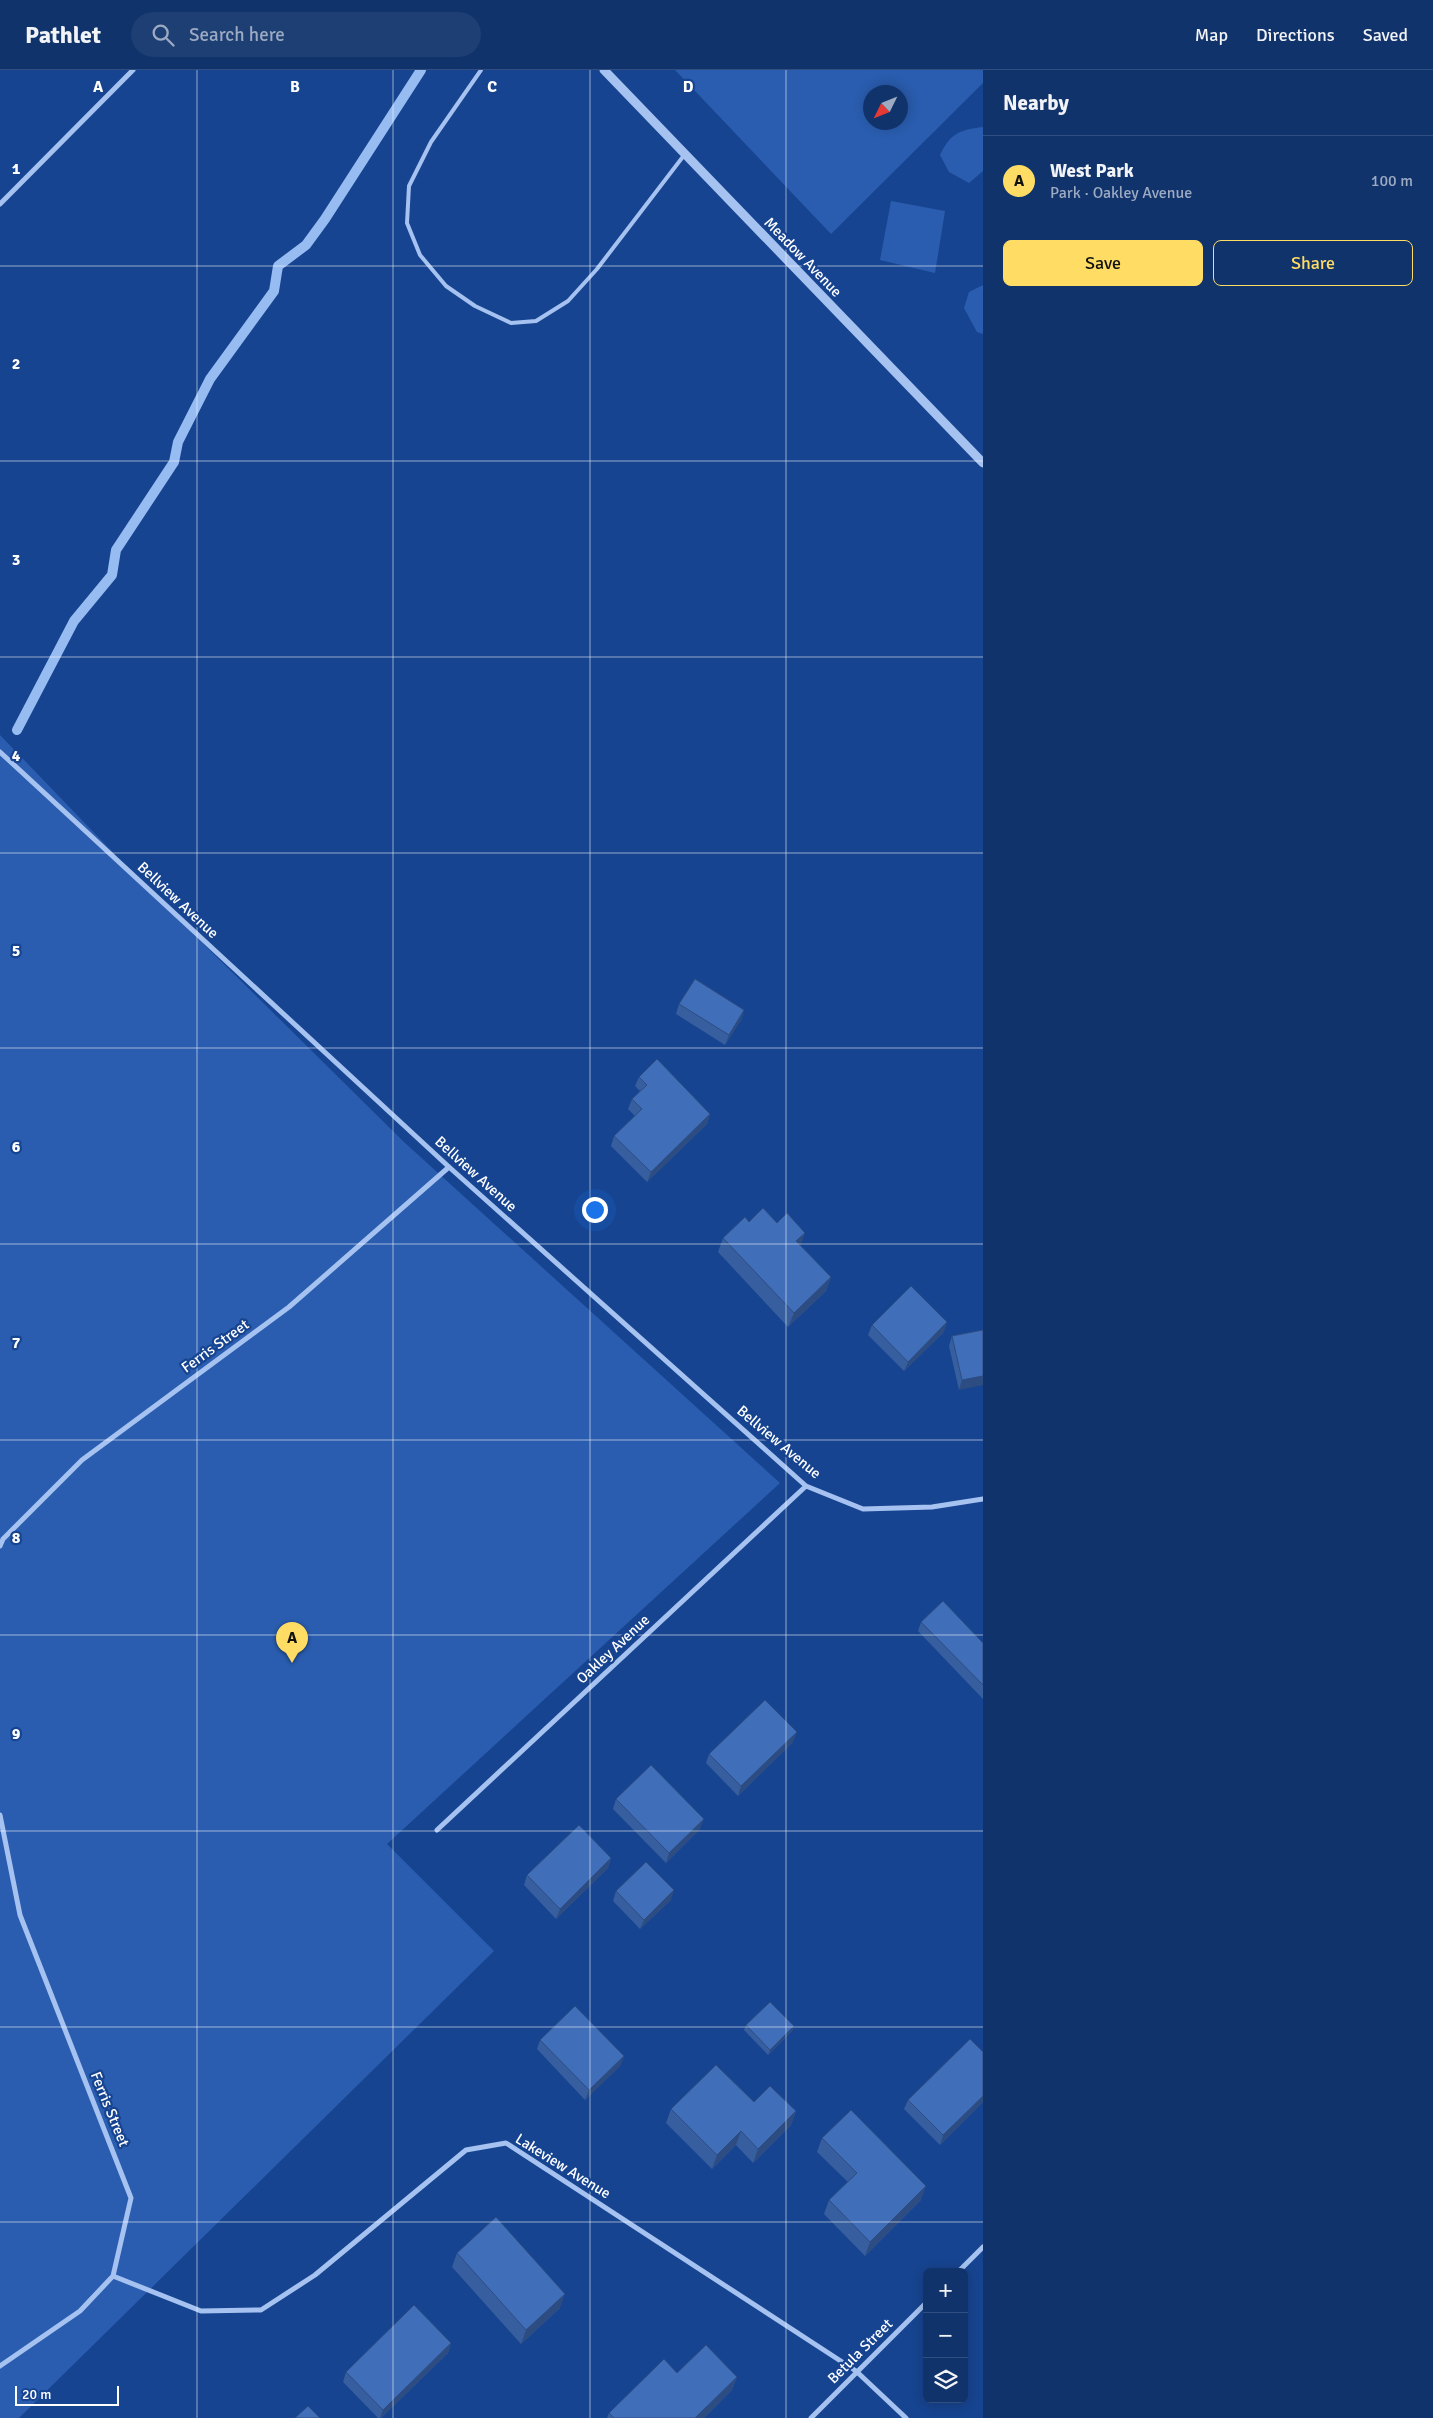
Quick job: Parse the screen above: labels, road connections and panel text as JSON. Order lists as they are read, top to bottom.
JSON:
{
  "streets": {
    "street": [
      "Meadow Avenue",
      "Bellview Avenue",
      "Ferris Street",
      "Oakley Avenue",
      "Lakeview Avenue",
      "Betula Street"
    ]
  },
  "crossings": [
    ["Bellview Avenue", "Ferris Street"],
    ["Bellview Avenue", "Oakley Avenue"],
    ["Ferris Street", "Lakeview Avenue"],
    ["Lakeview Avenue", "Betula Street"]
  ],
  "scale_bar": "20 m",
  "north": "bottom left",
  "page": {
    "header": "Pathlet",
    "search": "Search here",
    "nav": ["Map", "Directions", "Saved"],
    "heading": "Nearby",
    "list": [
      {
        "mark": "A",
        "name": "West Park",
        "note": "Park · Oakley Avenue",
        "value": "100 m"
      }
    ],
    "buttons": ["Save", "Share"],
    "pins": "A",
    "map_buttons": ["+", "−"],
    "scale": "20 m"
  },
  "grid": {
    "columns": [
      "A",
      "B",
      "C",
      "D"
    ],
    "rows": [
      "1",
      "2",
      "3",
      "4",
      "5",
      "6",
      "7",
      "8",
      "9"
    ]
  }
}
